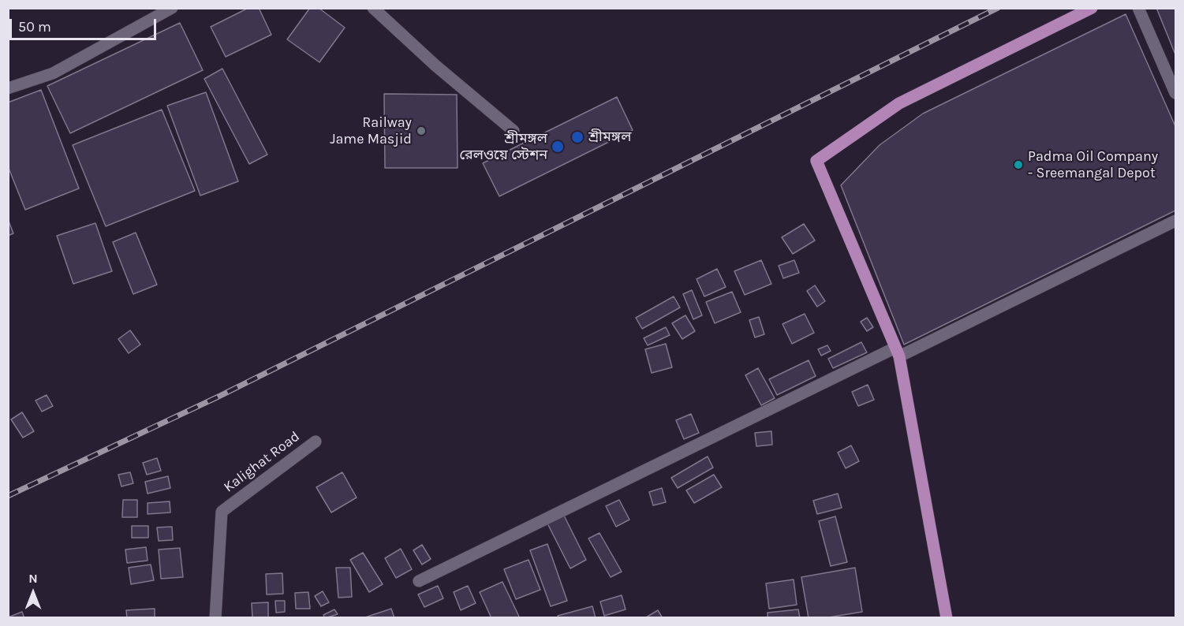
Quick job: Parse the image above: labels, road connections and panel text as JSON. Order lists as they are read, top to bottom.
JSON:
{
  "streets": {
    "street": ["Kalighat Road"]
  },
  "places": [
    "Railway Jame Masjid",
    "শ্রীমঙ্গল",
    "শ্রীমঙ্গল রেলওয়ে স্টেশন",
    "Padma Oil Company - Sreemangal Depot"
  ],
  "scale_bar": "50 m",
  "north": "top"
}
